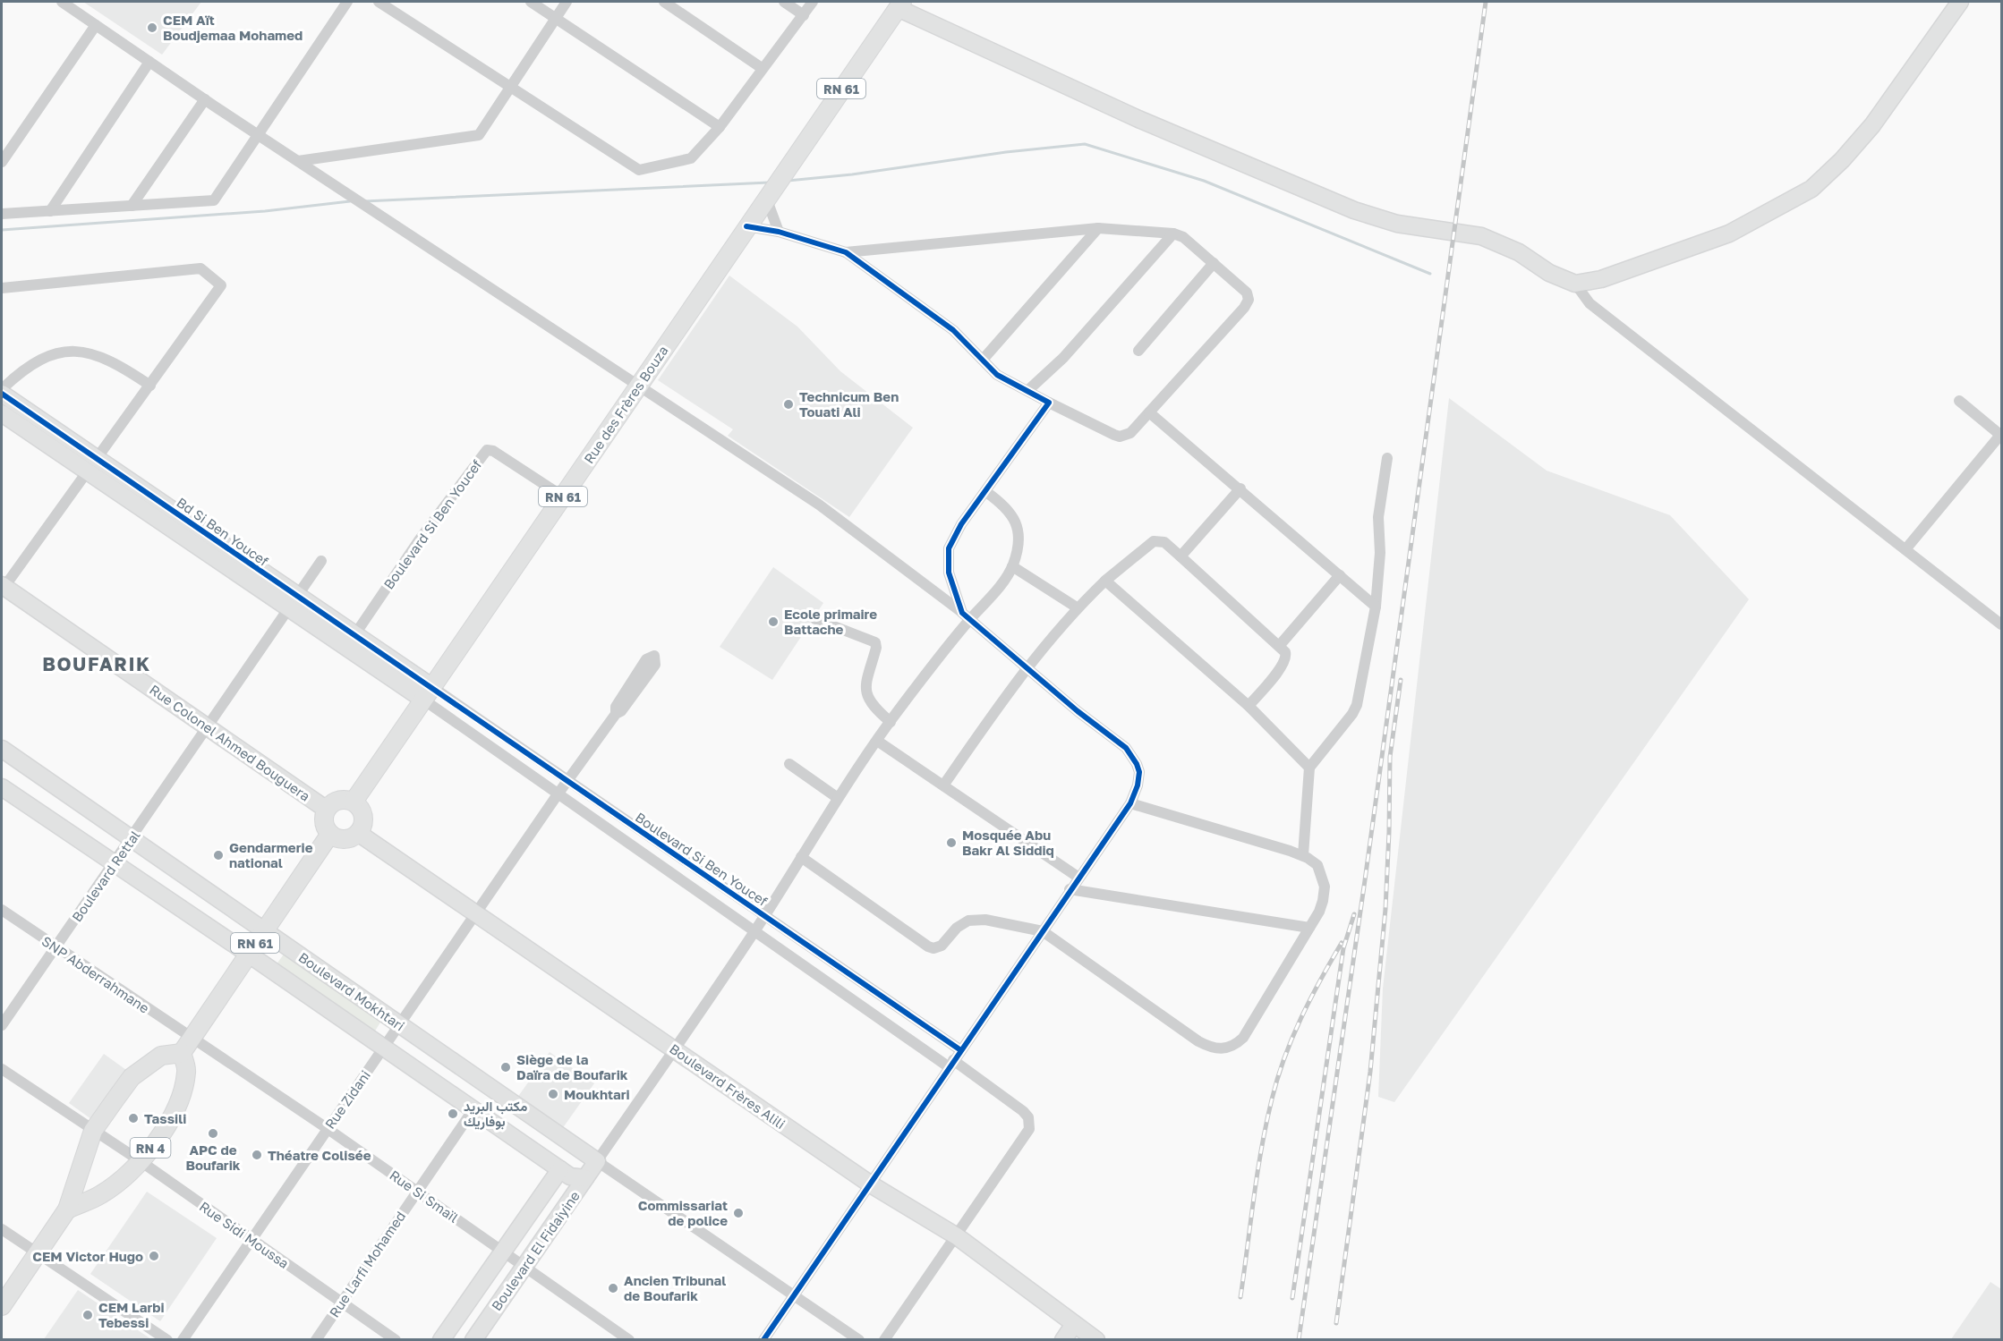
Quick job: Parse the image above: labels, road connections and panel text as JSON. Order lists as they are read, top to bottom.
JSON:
{
  "streets": {
    "main road": ["RN 61", "Rue des Frères Bouza", "RN 4"],
    "street": [
      "Boulevard Si Ben Youcef",
      "Bd Si Ben Youcef",
      "Rue Colonel Ahmed Bouguera",
      "Boulevard Rettal",
      "SNP Abderrahmane",
      "Boulevard Mokhtari",
      "Boulevard Frères Alili",
      "Rue Zidani",
      "Rue Si Smaïl",
      "Rue Sidi Moussa",
      "Boulevard El Fidaiyine",
      "Rue Larfi Mohamed"
    ]
  },
  "crossings": [
    ["RN 61", "Rue des Frères Bouza"],
    ["RN 61", "Rue Colonel Ahmed Bouguera"],
    ["RN 61", "SNP Abderrahmane"],
    ["RN 61", "Boulevard Mokhtari"],
    ["RN 61", "Boulevard Frères Alili"],
    ["RN 61", "RN 4"],
    ["RN 61", "Rue Si Smaïl"],
    ["Rue des Frères Bouza", "Boulevard Si Ben Youcef"],
    ["Rue des Frères Bouza", "Bd Si Ben Youcef"],
    ["Rue des Frères Bouza", "Rue Colonel Ahmed Bouguera"],
    ["Rue des Frères Bouza", "Boulevard Frères Alili"],
    ["Boulevard Si Ben Youcef", "Bd Si Ben Youcef"],
    ["Boulevard Si Ben Youcef", "Boulevard Frères Alili"],
    ["Boulevard Si Ben Youcef", "Rue Zidani"],
    ["Bd Si Ben Youcef", "Boulevard Rettal"],
    ["Rue Colonel Ahmed Bouguera", "Boulevard Rettal"],
    ["Rue Colonel Ahmed Bouguera", "Boulevard Frères Alili"],
    ["Boulevard Rettal", "SNP Abderrahmane"],
    ["Boulevard Rettal", "Boulevard Mokhtari"],
    ["SNP Abderrahmane", "RN 4"],
    ["SNP Abderrahmane", "Rue Si Smaïl"],
    ["Boulevard Mokhtari", "Rue Zidani"],
    ["Boulevard Mokhtari", "Boulevard El Fidaiyine"],
    ["Boulevard Mokhtari", "Rue Larfi Mohamed"],
    ["Boulevard Frères Alili", "Rue Zidani"],
    ["Rue Zidani", "Rue Si Smaïl"],
    ["Rue Zidani", "Rue Sidi Moussa"],
    ["RN 4", "Rue Si Smaïl"],
    ["RN 4", "Rue Sidi Moussa"],
    ["Rue Si Smaïl", "Boulevard El Fidaiyine"],
    ["Rue Si Smaïl", "Rue Larfi Mohamed"],
    ["Rue Sidi Moussa", "Rue Larfi Mohamed"]
  ],
  "districts": ["BOUFARIK"],
  "places": [
    "CEM Aït Boudjemaa Mohamed",
    "Technicum Ben Touati Ali",
    "Ecole primaire Battache",
    "Mosquée Abu Bakr Al Siddiq",
    "Gendarmerie national",
    "Siège de la Daïra de Boufarik",
    "Moukhtari",
    "مكتب البريد بوفاريك",
    "Tassili",
    "APC de Boufarik",
    "Théatre Colisée",
    "Commissariat de police",
    "CEM Victor Hugo",
    "Ancien Tribunal de Boufarik",
    "CEM Larbi Tebessi"
  ]
}
